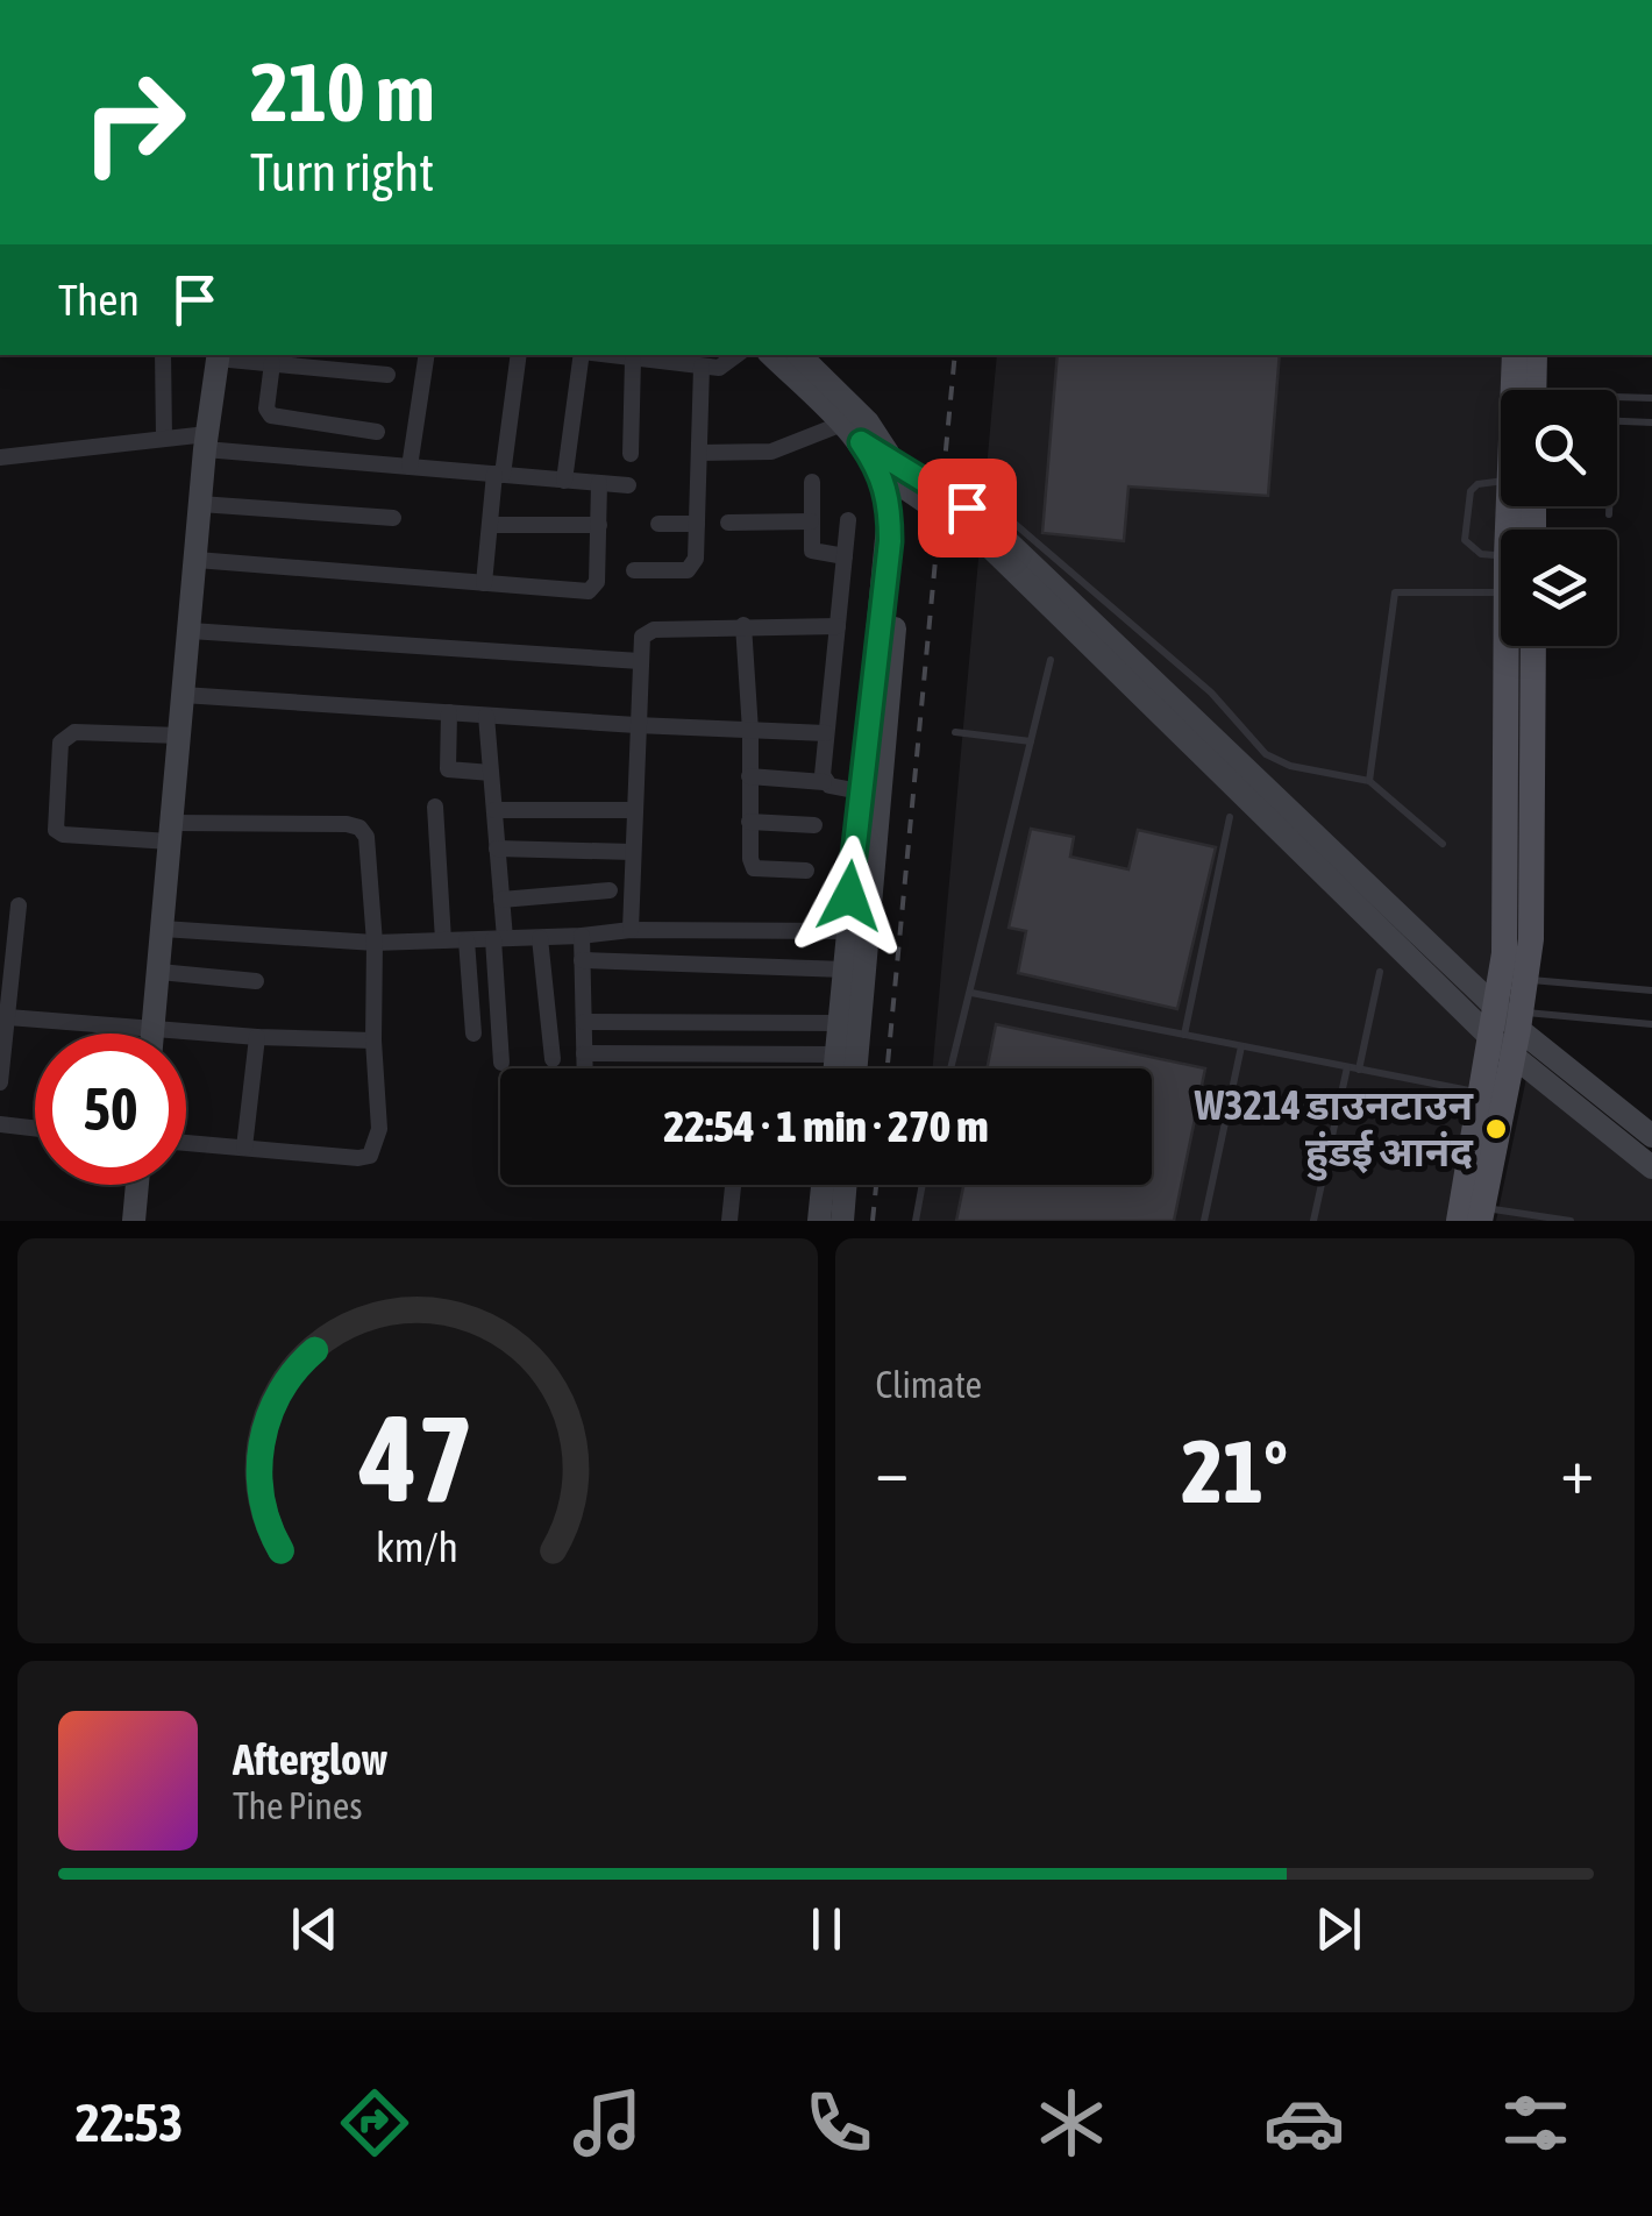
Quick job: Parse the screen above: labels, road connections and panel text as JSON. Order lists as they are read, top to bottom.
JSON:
{
  "places": ["W3214 डाउनटाउन हुंडई आनंद"],
  "page": {
    "turn": ["210 m", "Turn right"],
    "then": "Then",
    "limit": "50",
    "trip": "22:54 · 1 min · 270 m",
    "tile": "Climate",
    "heat": ["−", "21°", "+"],
    "song": ["Afterglow", "The Pines"],
    "tabs": "22:53",
    "gauge": ["47", "km/h"]
  }
}
